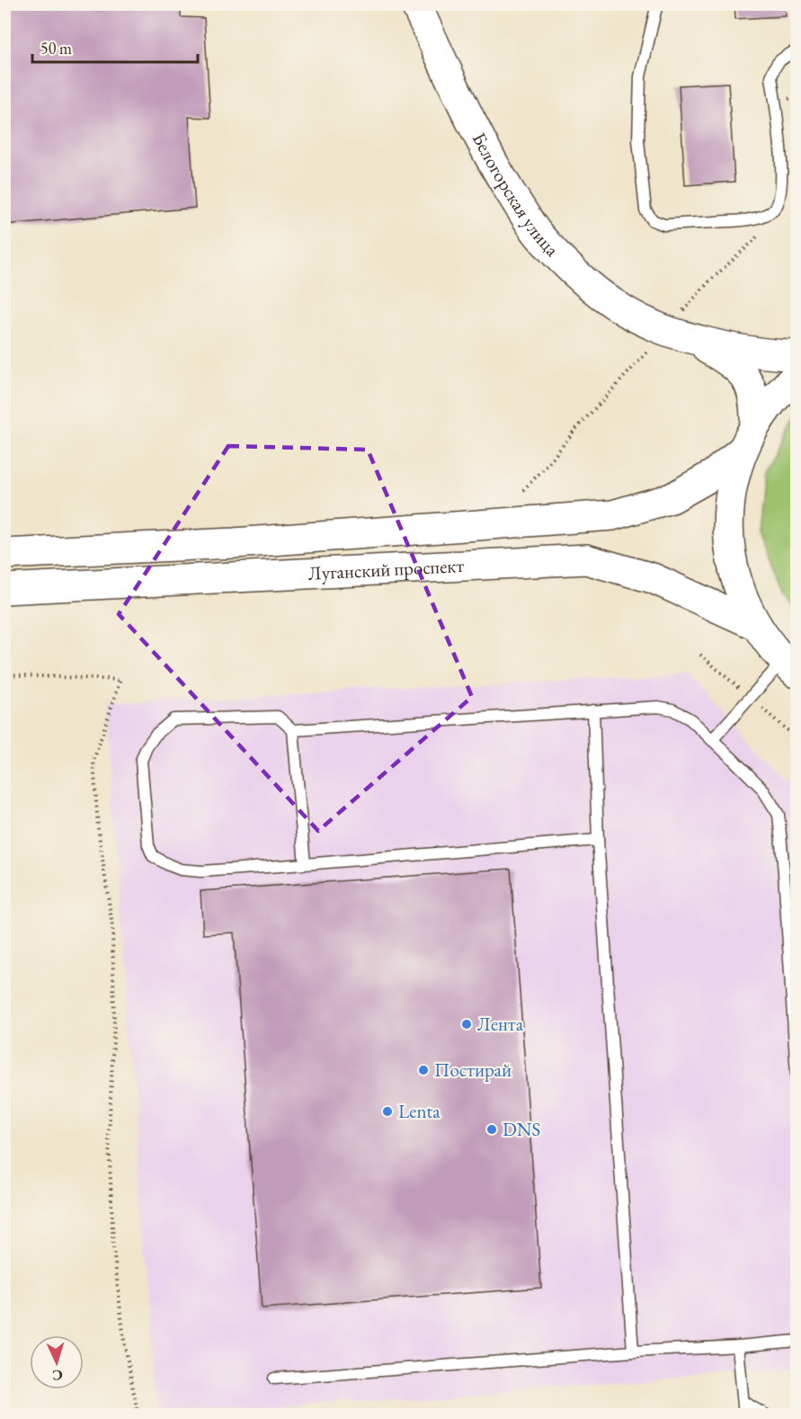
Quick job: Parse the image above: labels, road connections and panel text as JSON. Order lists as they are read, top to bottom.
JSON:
{
  "streets": {
    "main road": ["Белогорская улица", "Луганский проспект"]
  },
  "crossings": [
    ["Белогорская улица", "Луганский проспект"]
  ],
  "places": [
    "Лента",
    "Постирай",
    "Lenta",
    "DNS"
  ],
  "scale_bar": "50 m",
  "north": "bottom"
}
